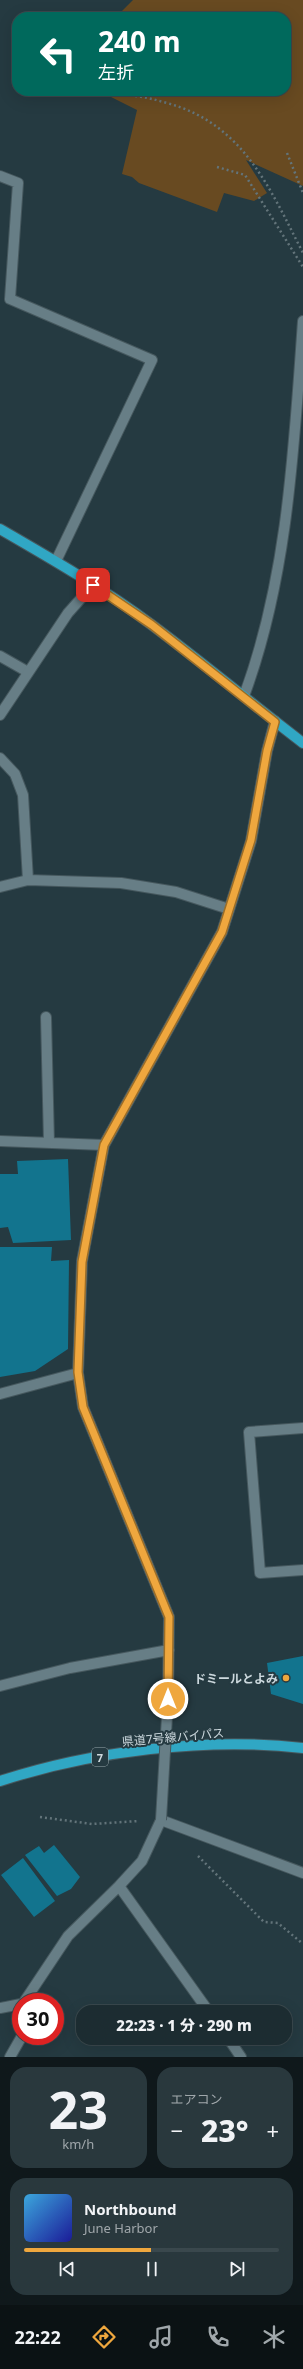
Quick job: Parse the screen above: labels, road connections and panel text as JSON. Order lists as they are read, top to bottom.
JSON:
{
  "streets": {
    "main road": ["県道7号線バイパス", "7"]
  },
  "places": ["ドミールとよみ"],
  "page": {
    "turn": ["240 m", "左折"],
    "limit": "30",
    "trip": "22:23 · 1 分 · 290 m",
    "tile": [
      ["23", "km/h"],
      "エアコン"
    ],
    "heat": ["−", "23°", "+"],
    "song": ["Northbound", "June Harbor"],
    "tabs": "22:22"
  }
}
